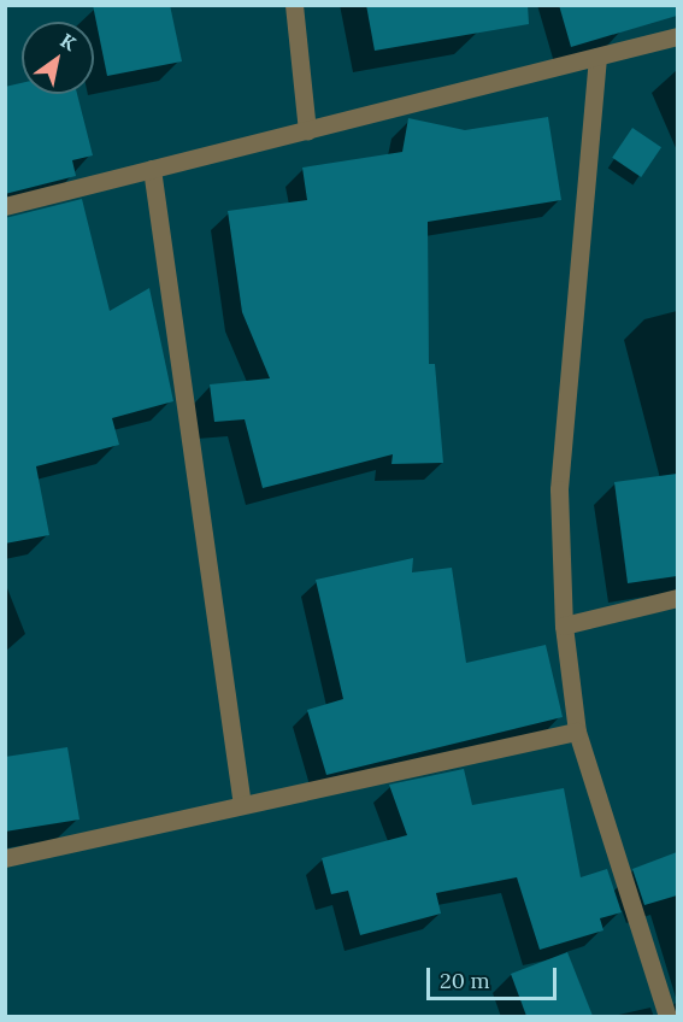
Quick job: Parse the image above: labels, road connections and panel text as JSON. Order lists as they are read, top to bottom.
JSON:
{
  "scale_bar": "20 m",
  "north": "top right"
}
